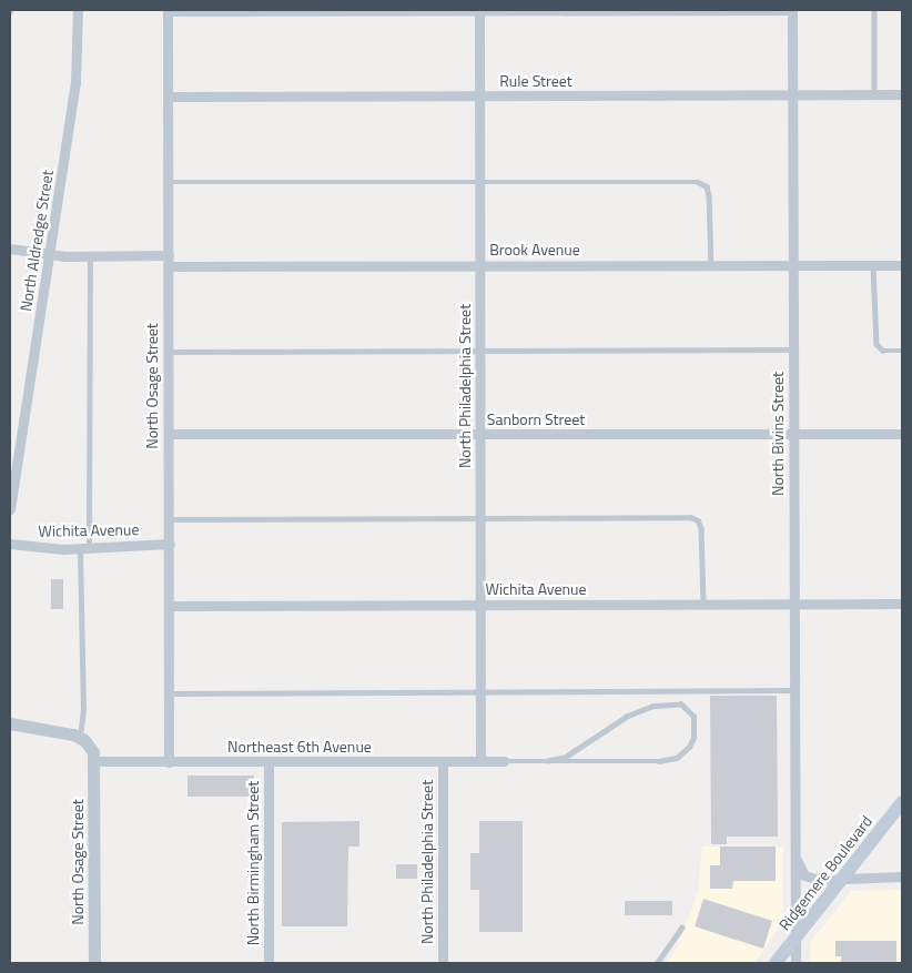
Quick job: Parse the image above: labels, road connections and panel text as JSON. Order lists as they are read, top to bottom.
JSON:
{
  "streets": {
    "main road": ["Ridgemere Boulevard"],
    "street": [
      "Rule Street",
      "North Aldredge Street",
      "Brook Avenue",
      "North Osage Street",
      "North Philadelphia Street",
      "Sanborn Street",
      "North Bivins Street",
      "Wichita Avenue",
      "Northeast 6th Avenue",
      "North Birmingham Street"
    ]
  },
  "crossings": [
    ["Rule Street", "North Osage Street"],
    ["Rule Street", "North Philadelphia Street"],
    ["Rule Street", "North Bivins Street"],
    ["Brook Avenue", "North Osage Street"],
    ["Brook Avenue", "North Philadelphia Street"],
    ["Brook Avenue", "North Bivins Street"],
    ["North Osage Street", "Sanborn Street"],
    ["North Osage Street", "Wichita Avenue"],
    ["North Osage Street", "Northeast 6th Avenue"],
    ["North Philadelphia Street", "Sanborn Street"],
    ["North Philadelphia Street", "Wichita Avenue"],
    ["North Philadelphia Street", "Northeast 6th Avenue"],
    ["Sanborn Street", "North Bivins Street"],
    ["North Bivins Street", "Wichita Avenue"],
    ["North Bivins Street", "Ridgemere Boulevard"],
    ["Northeast 6th Avenue", "North Birmingham Street"]
  ]
}
